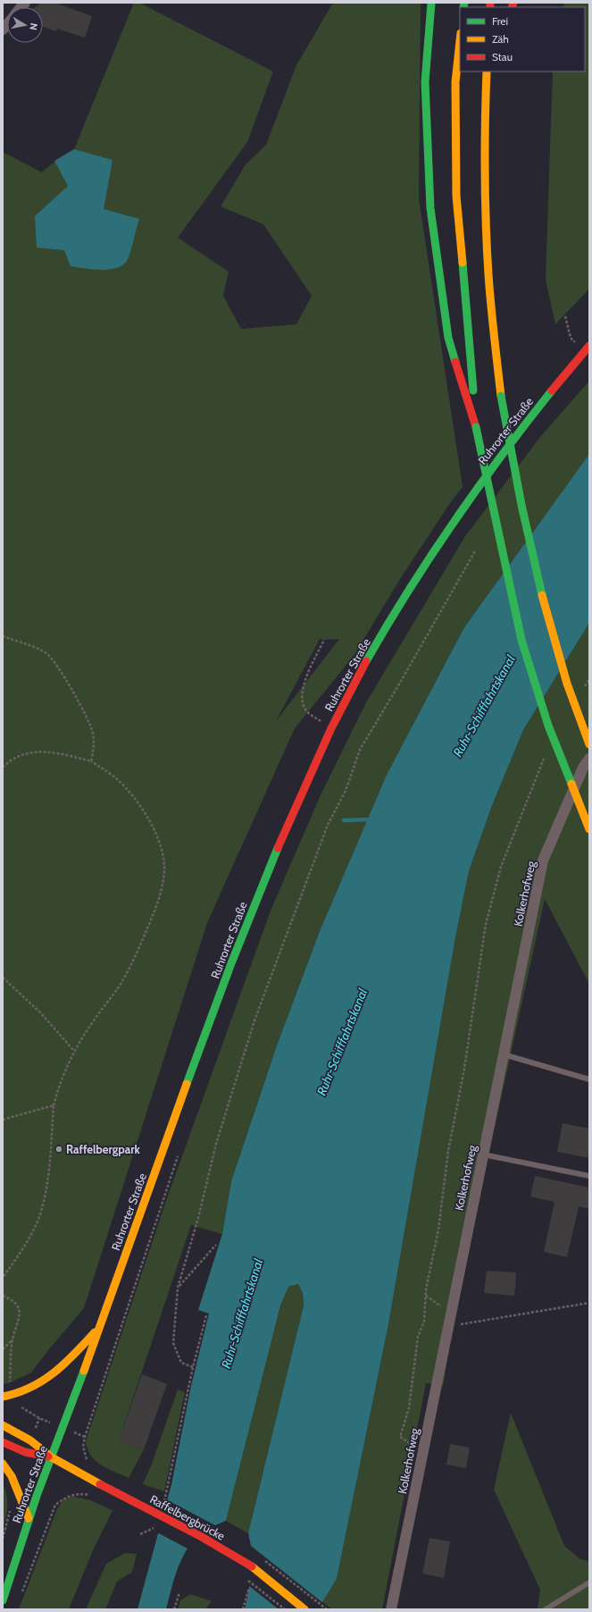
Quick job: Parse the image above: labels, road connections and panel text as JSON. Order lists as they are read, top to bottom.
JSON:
{
  "streets": {
    "main road": ["Ruhrorter Straße", "Raffelbergbrücke"],
    "street": ["Kolkerhofweg"]
  },
  "crossings": [
    ["Ruhrorter Straße", "Raffelbergbrücke"]
  ],
  "water": ["Ruhr-Schifffahrtskanal"],
  "places": ["Raffelbergpark"],
  "legend": ["Frei", "Zäh", "Stau"],
  "north": "right"
}
